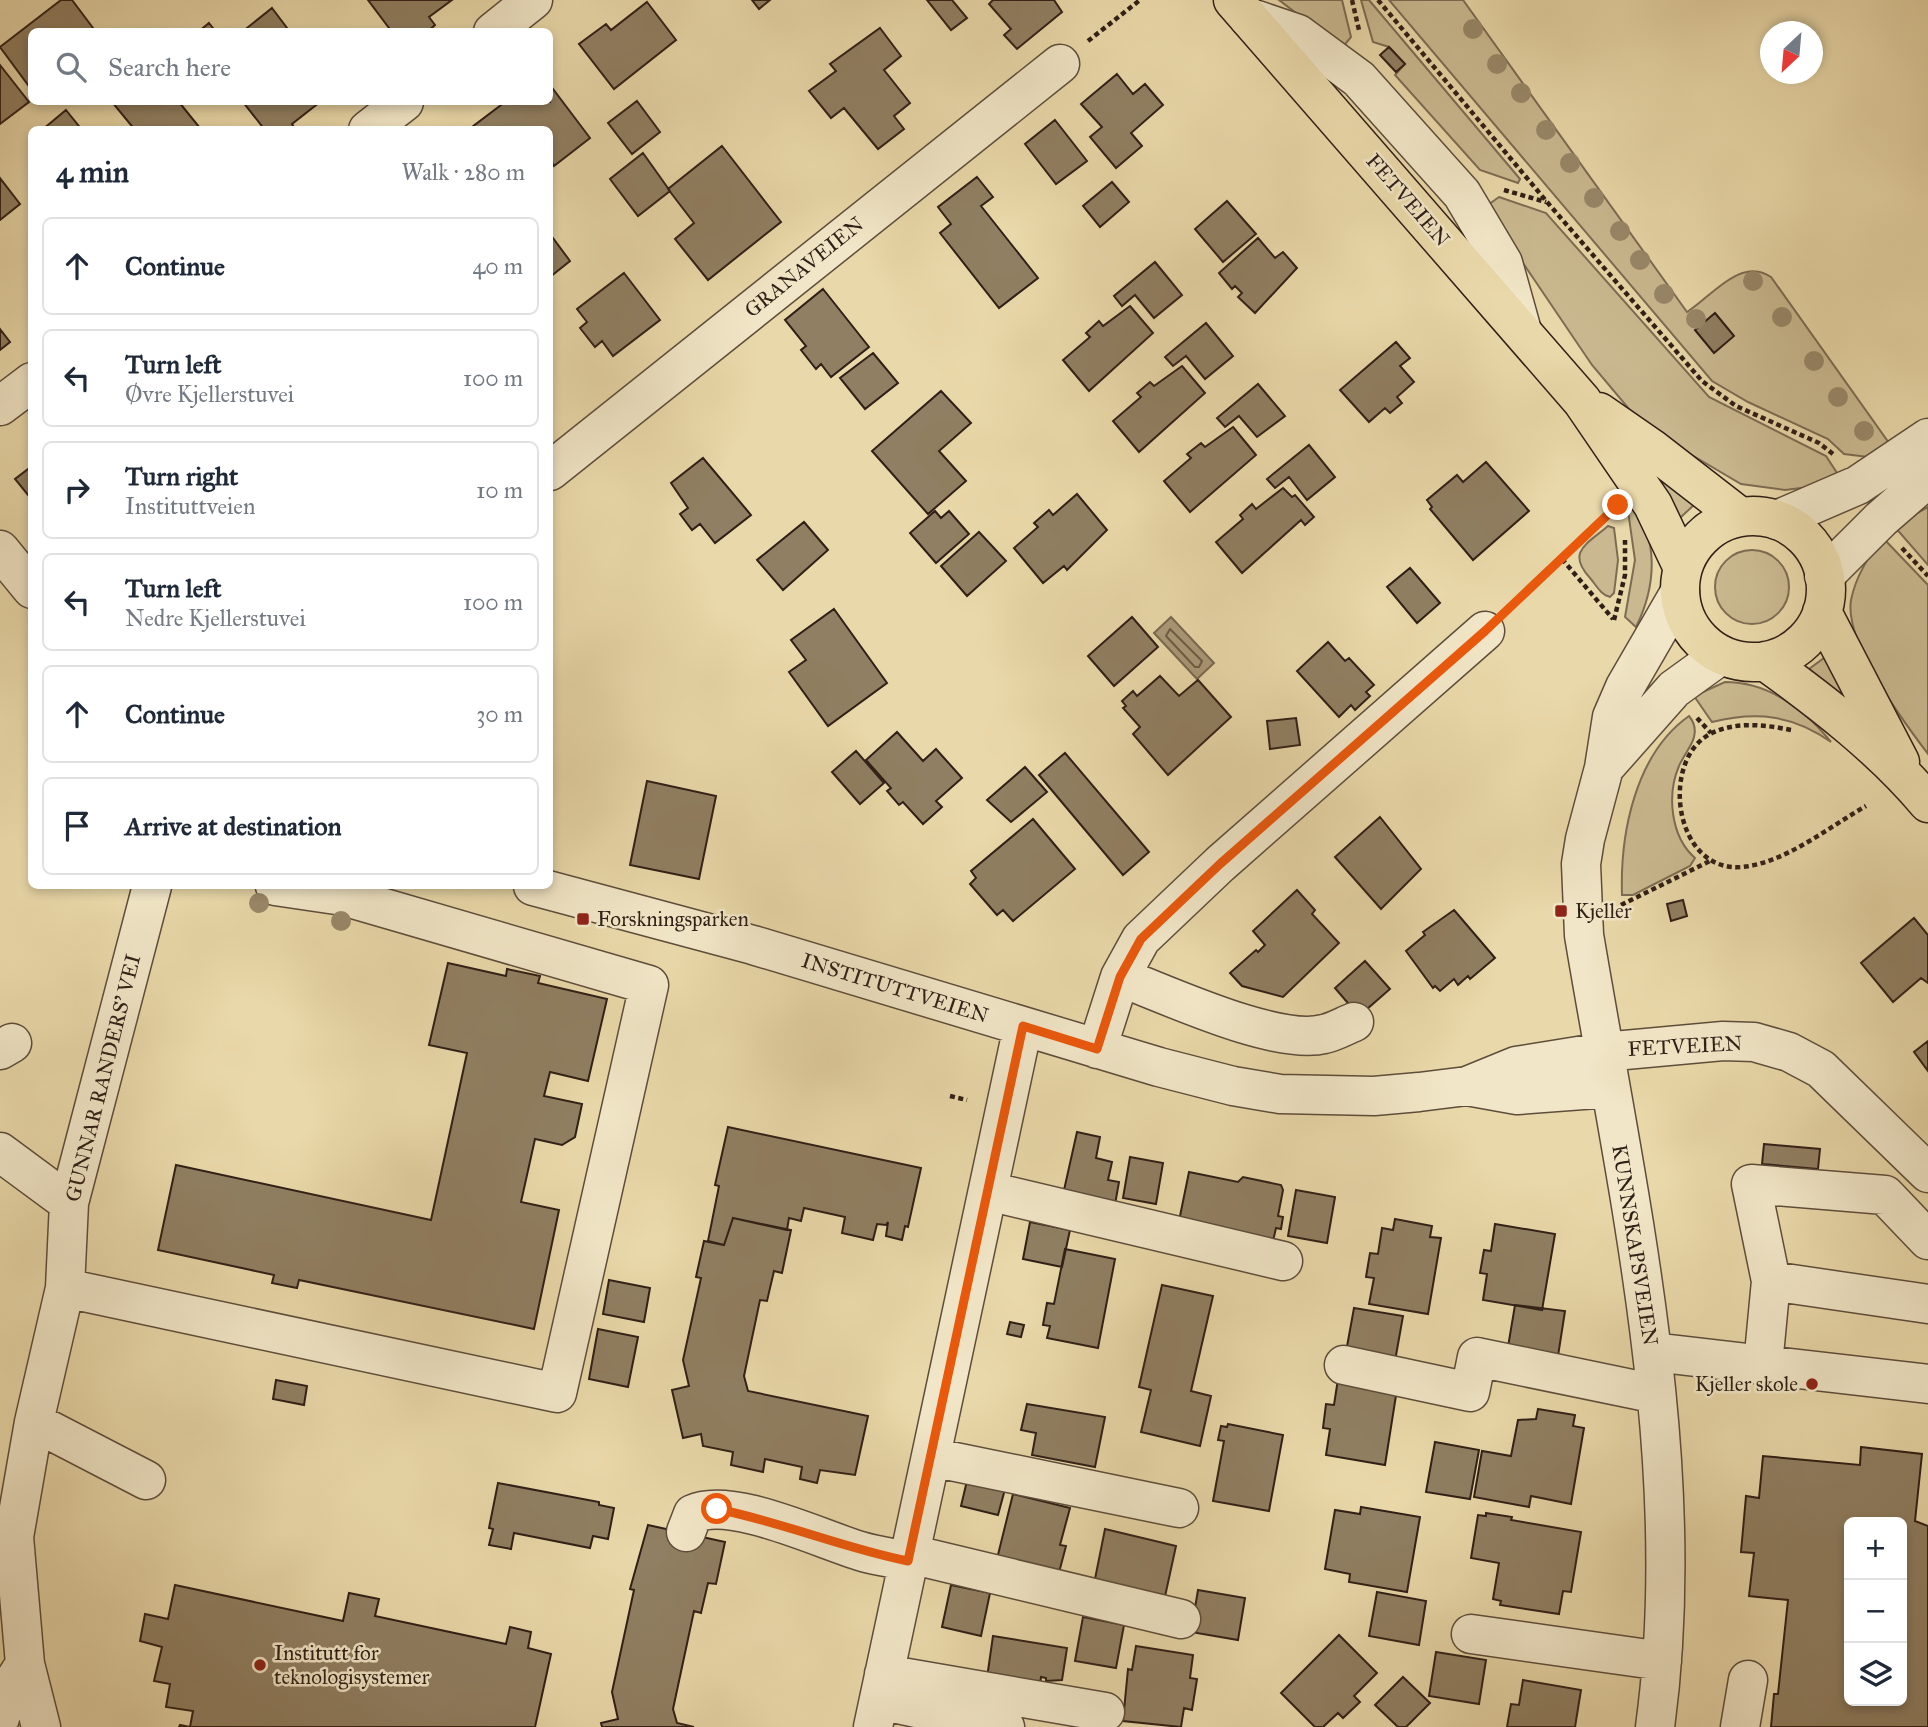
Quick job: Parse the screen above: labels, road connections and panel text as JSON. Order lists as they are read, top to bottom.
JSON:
{
  "streets": {
    "highway": ["FETVEIEN"],
    "street": [
      "GRANAVEIEN",
      "INSTITUTTVEIEN",
      "GUNNAR RANDERS' VEI",
      "KUNNSKAPSVEIEN"
    ]
  },
  "crossings": [
    ["FETVEIEN", "INSTITUTTVEIEN"],
    ["FETVEIEN", "KUNNSKAPSVEIEN"],
    ["INSTITUTTVEIEN", "KUNNSKAPSVEIEN"]
  ],
  "places": {
    "transit": ["Kjeller", "Forskningsparken"],
    "other": ["Kjeller skole", "Institutt for teknologisystemer"]
  },
  "north": "bottom left",
  "page": {
    "search": "Search here",
    "heading": ["4 min", "Walk · 280 m"],
    "list": [
      ["Continue", "40 m"],
      ["Turn left", "Øvre Kjellerstuvei", "100 m"],
      ["Turn right", "Instituttveien", "10 m"],
      ["Turn left", "Nedre Kjellerstuvei", "100 m"],
      ["Continue", "30 m"],
      "Arrive at destination"
    ],
    "map_buttons": ["+", "−"]
  }
}
